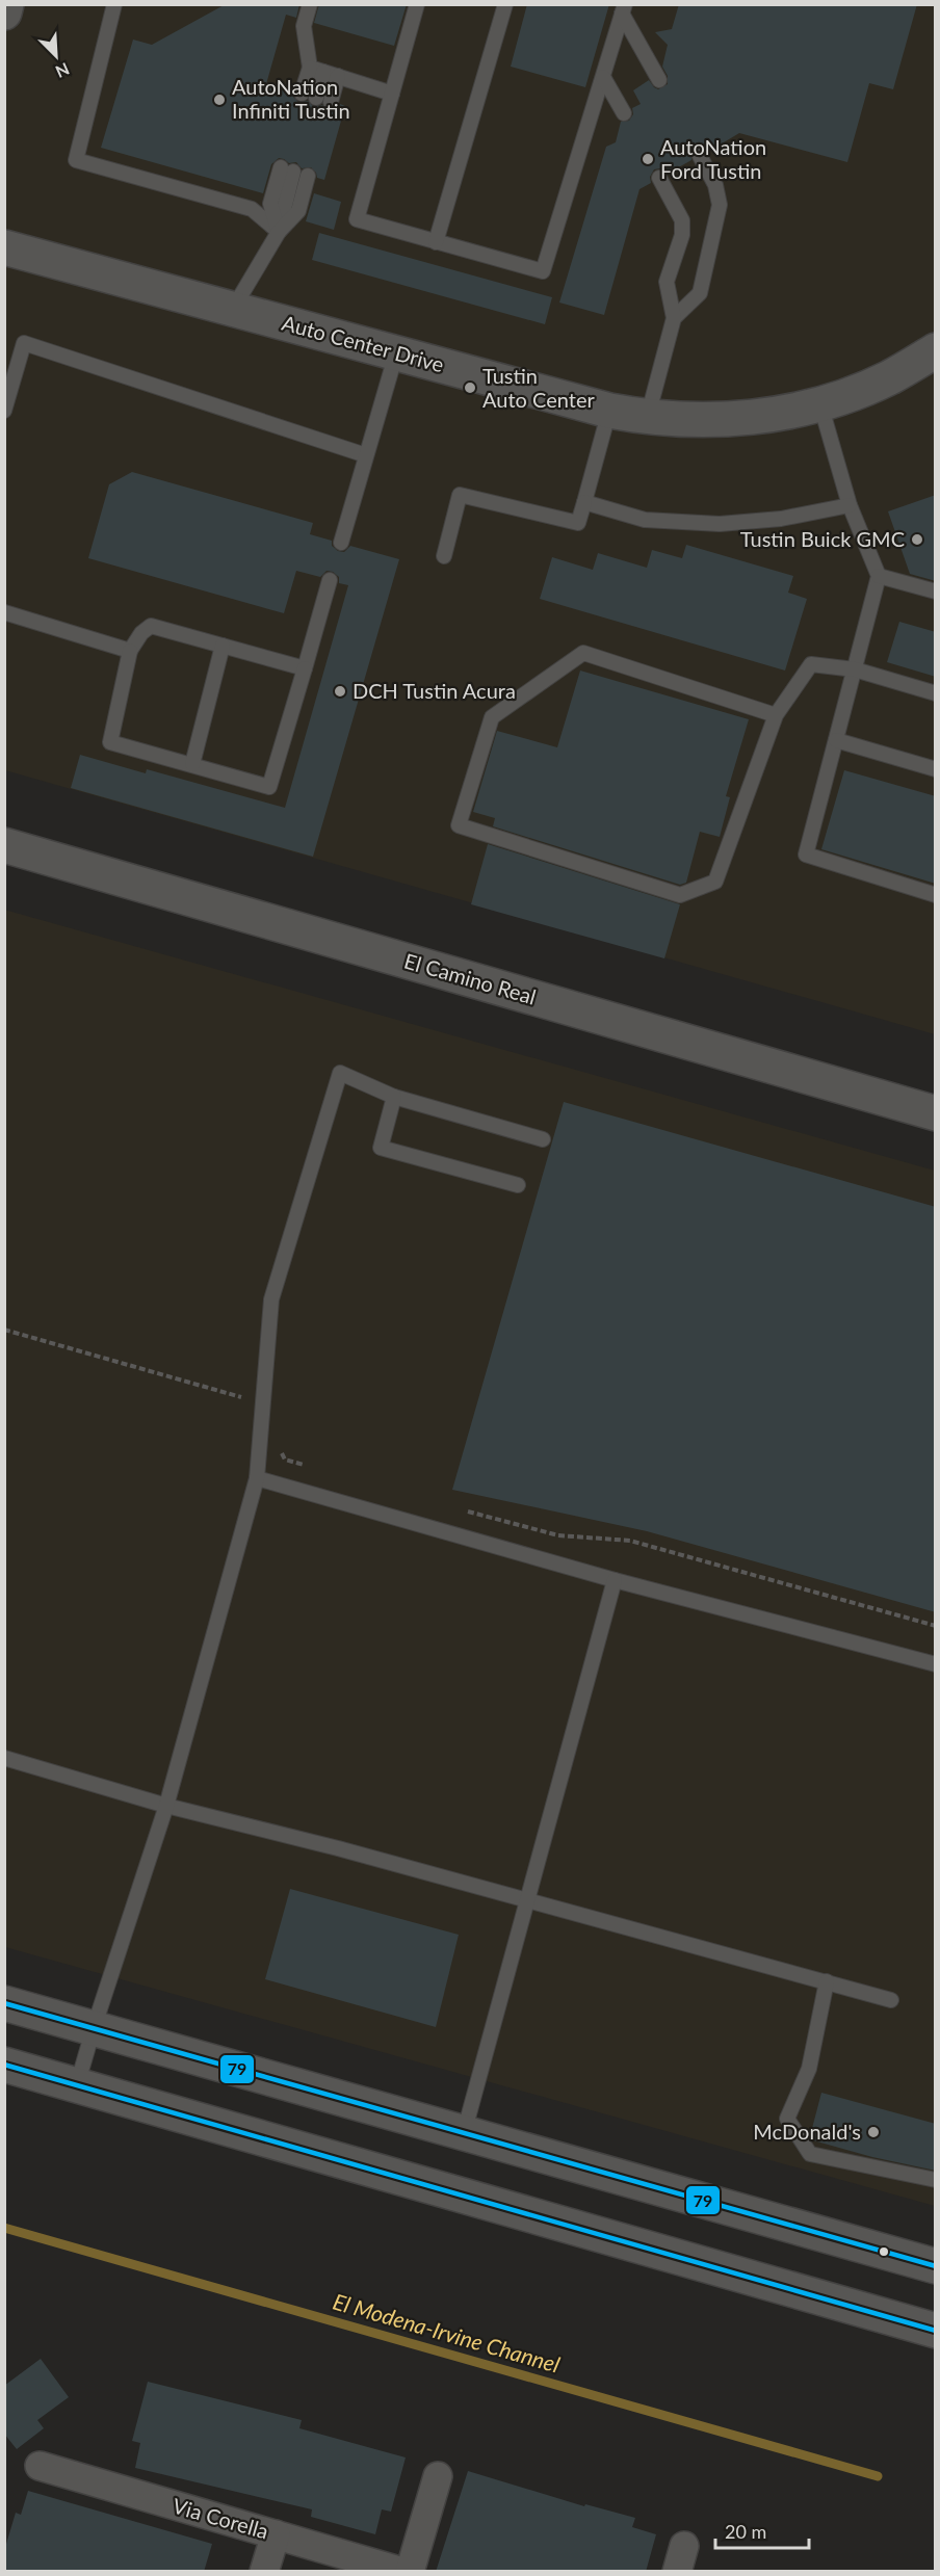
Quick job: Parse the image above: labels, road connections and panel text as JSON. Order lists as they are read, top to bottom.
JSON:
{
  "streets": {
    "main road": ["Auto Center Drive", "El Camino Real"],
    "street": ["Via Corella"]
  },
  "water": ["El Modena-Irvine Channel"],
  "places": [
    "AutoNation Infiniti Tustin",
    "AutoNation Ford Tustin",
    "Tustin Auto Center",
    "Tustin Buick GMC",
    "DCH Tustin Acura",
    "McDonald's"
  ],
  "lines": ["transit line 79"],
  "scale_bar": "20 m",
  "north": "bottom right"
}
